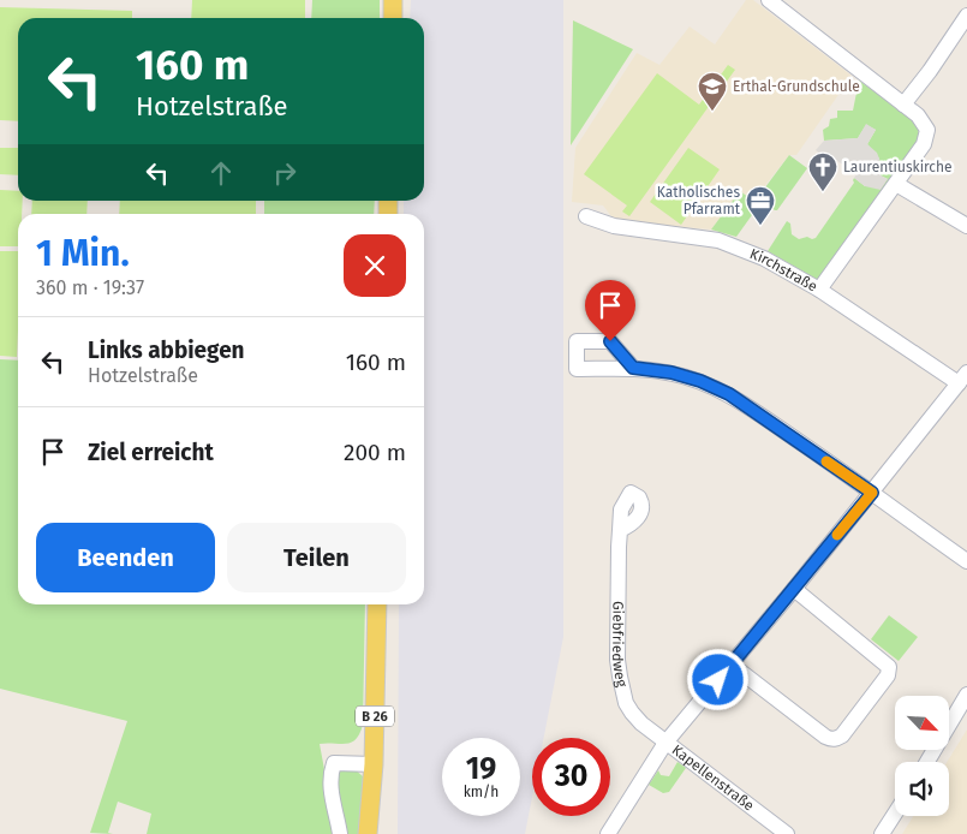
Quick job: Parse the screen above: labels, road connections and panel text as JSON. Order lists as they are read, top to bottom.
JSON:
{
  "streets": {
    "main road": ["B 26"],
    "street": ["Kirchstraße", "Giebfriedweg", "Kapellenstraße"]
  },
  "crossings": [
    ["Giebfriedweg", "Kapellenstraße"]
  ],
  "places": {
    "school or university": ["Erthal-Grundschule"],
    "church": ["Laurentiuskirche"],
    "office": ["Katholisches Pfarramt"]
  },
  "north": "bottom right",
  "page": {
    "turn": ["160 m", "Hotzelstraße"],
    "heading": ["1 Min.", "360 m · 19:37"],
    "list": [
      {
        "name": "Links abbiegen",
        "note": "Hotzelstraße",
        "value": "160 m"
      },
      {
        "name": "Ziel erreicht",
        "value": "200 m"
      }
    ],
    "buttons": ["Beenden", "Teilen"],
    "speed": "19 km/h",
    "limit": "30"
  }
}
